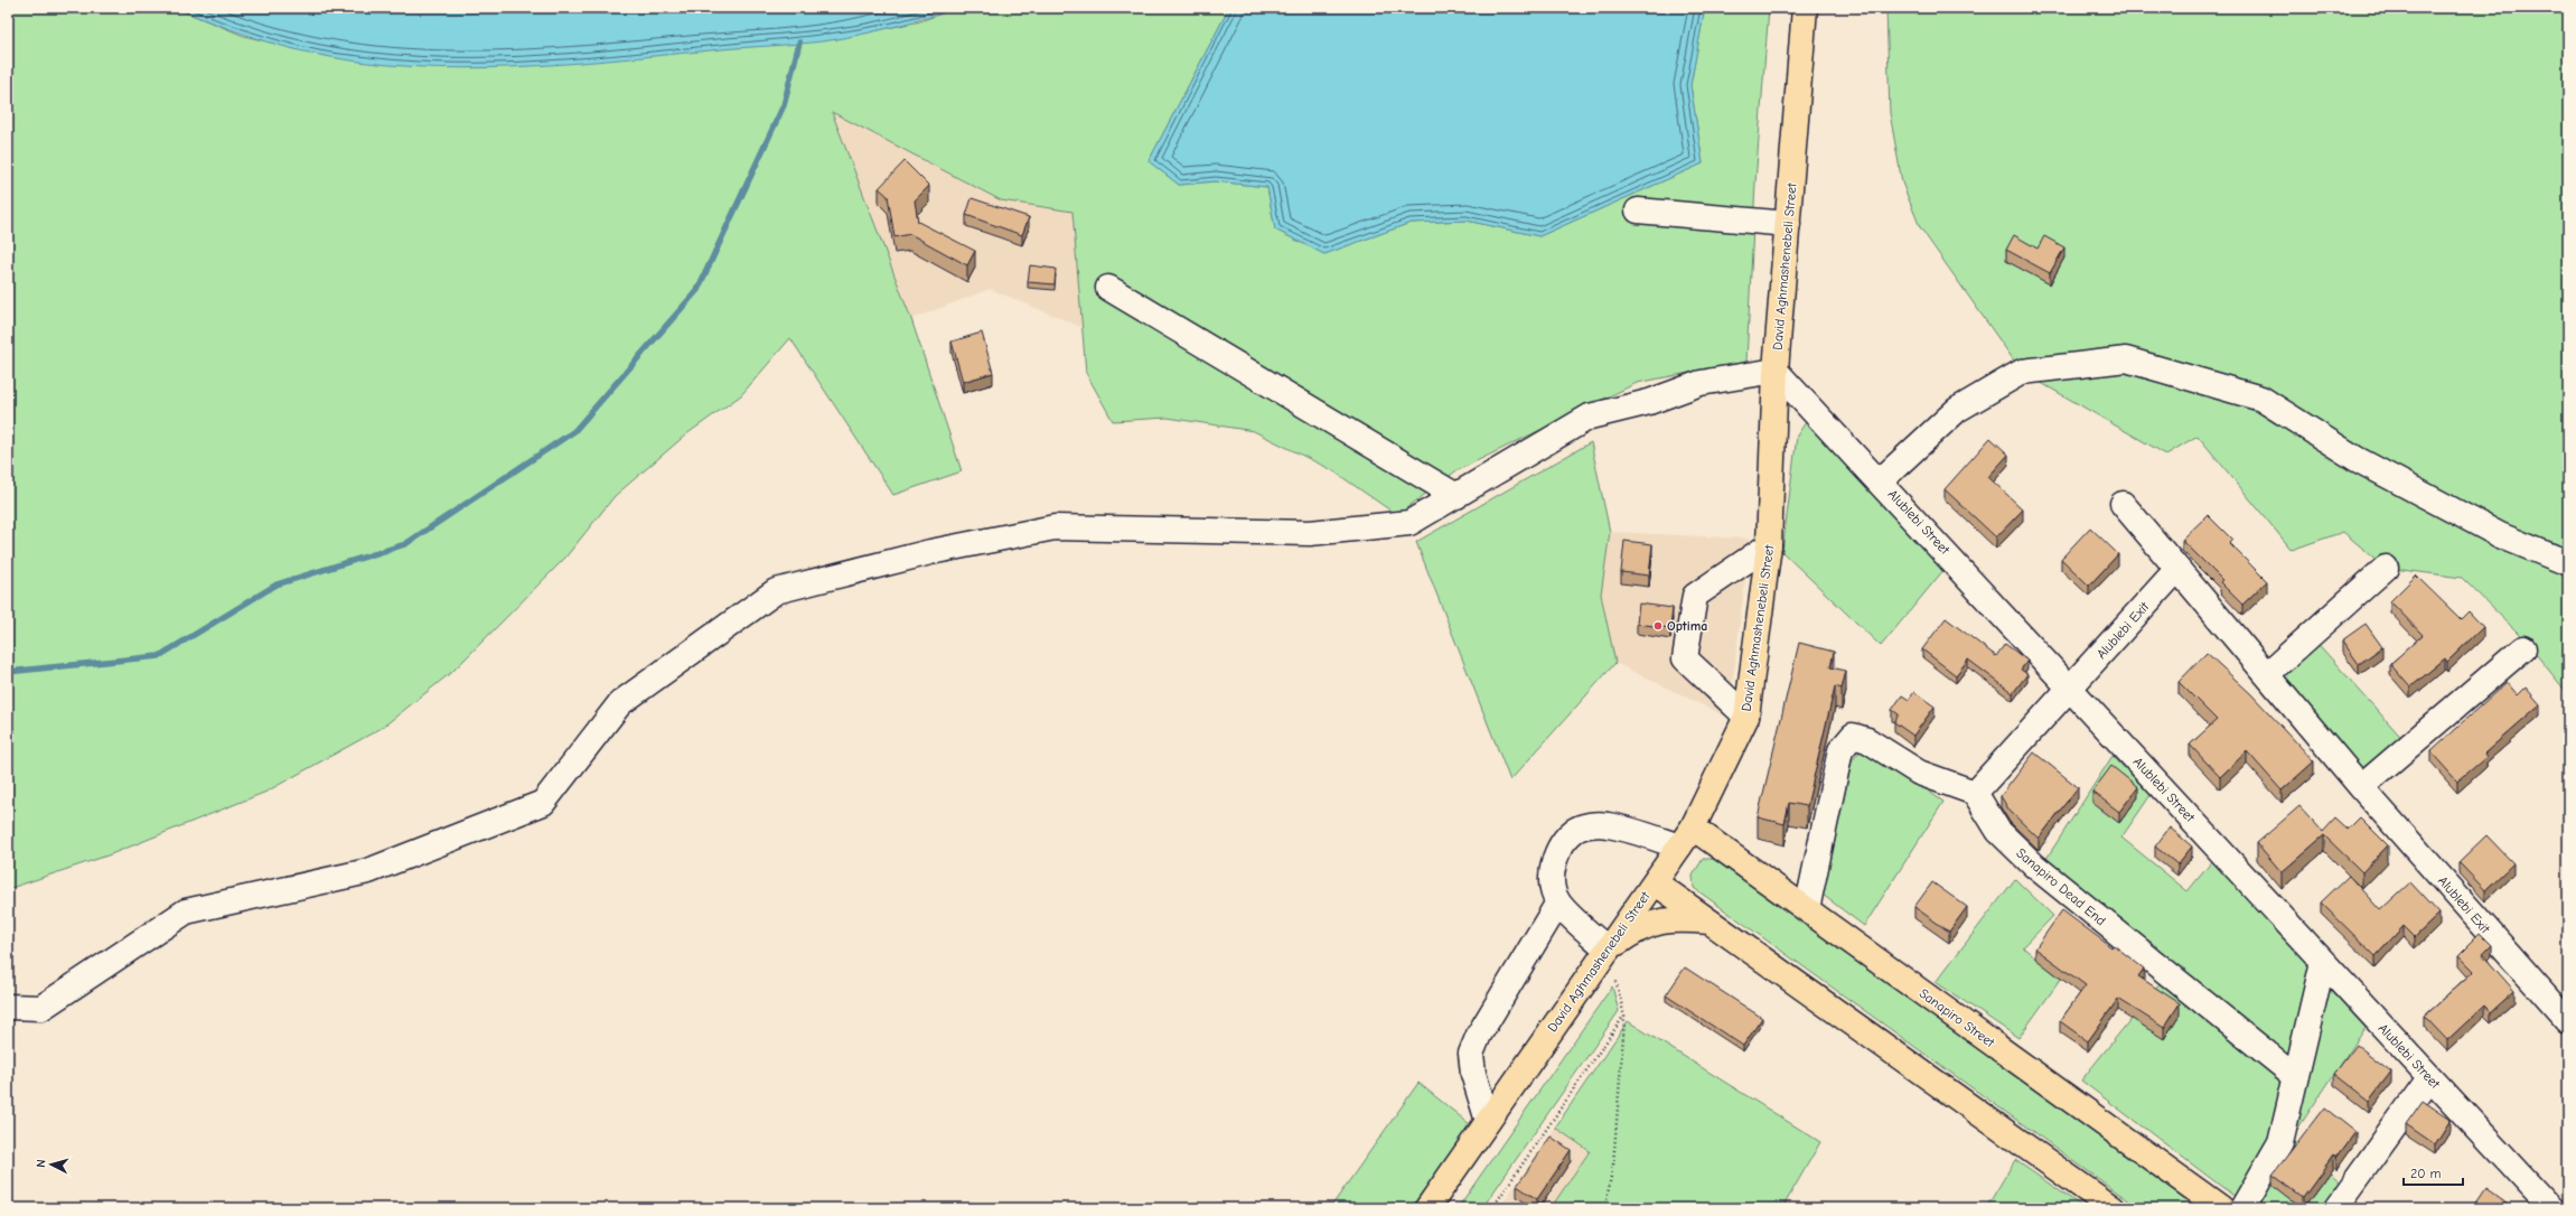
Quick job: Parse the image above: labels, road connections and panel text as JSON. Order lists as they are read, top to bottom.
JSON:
{
  "streets": {
    "main road": ["David Aghmashenebeli Street", "Sanapiro Street"],
    "street": ["Alublebi Street", "Alublebi Exit", "Sanapiro Dead End"]
  },
  "crossings": [
    ["David Aghmashenebeli Street", "Alublebi Street"],
    ["David Aghmashenebeli Street", "Sanapiro Street"],
    ["Alublebi Street", "Alublebi Exit"],
    ["Alublebi Exit", "Sanapiro Dead End"]
  ],
  "places": ["Optima"],
  "scale_bar": "20 m",
  "north": "left"
}
